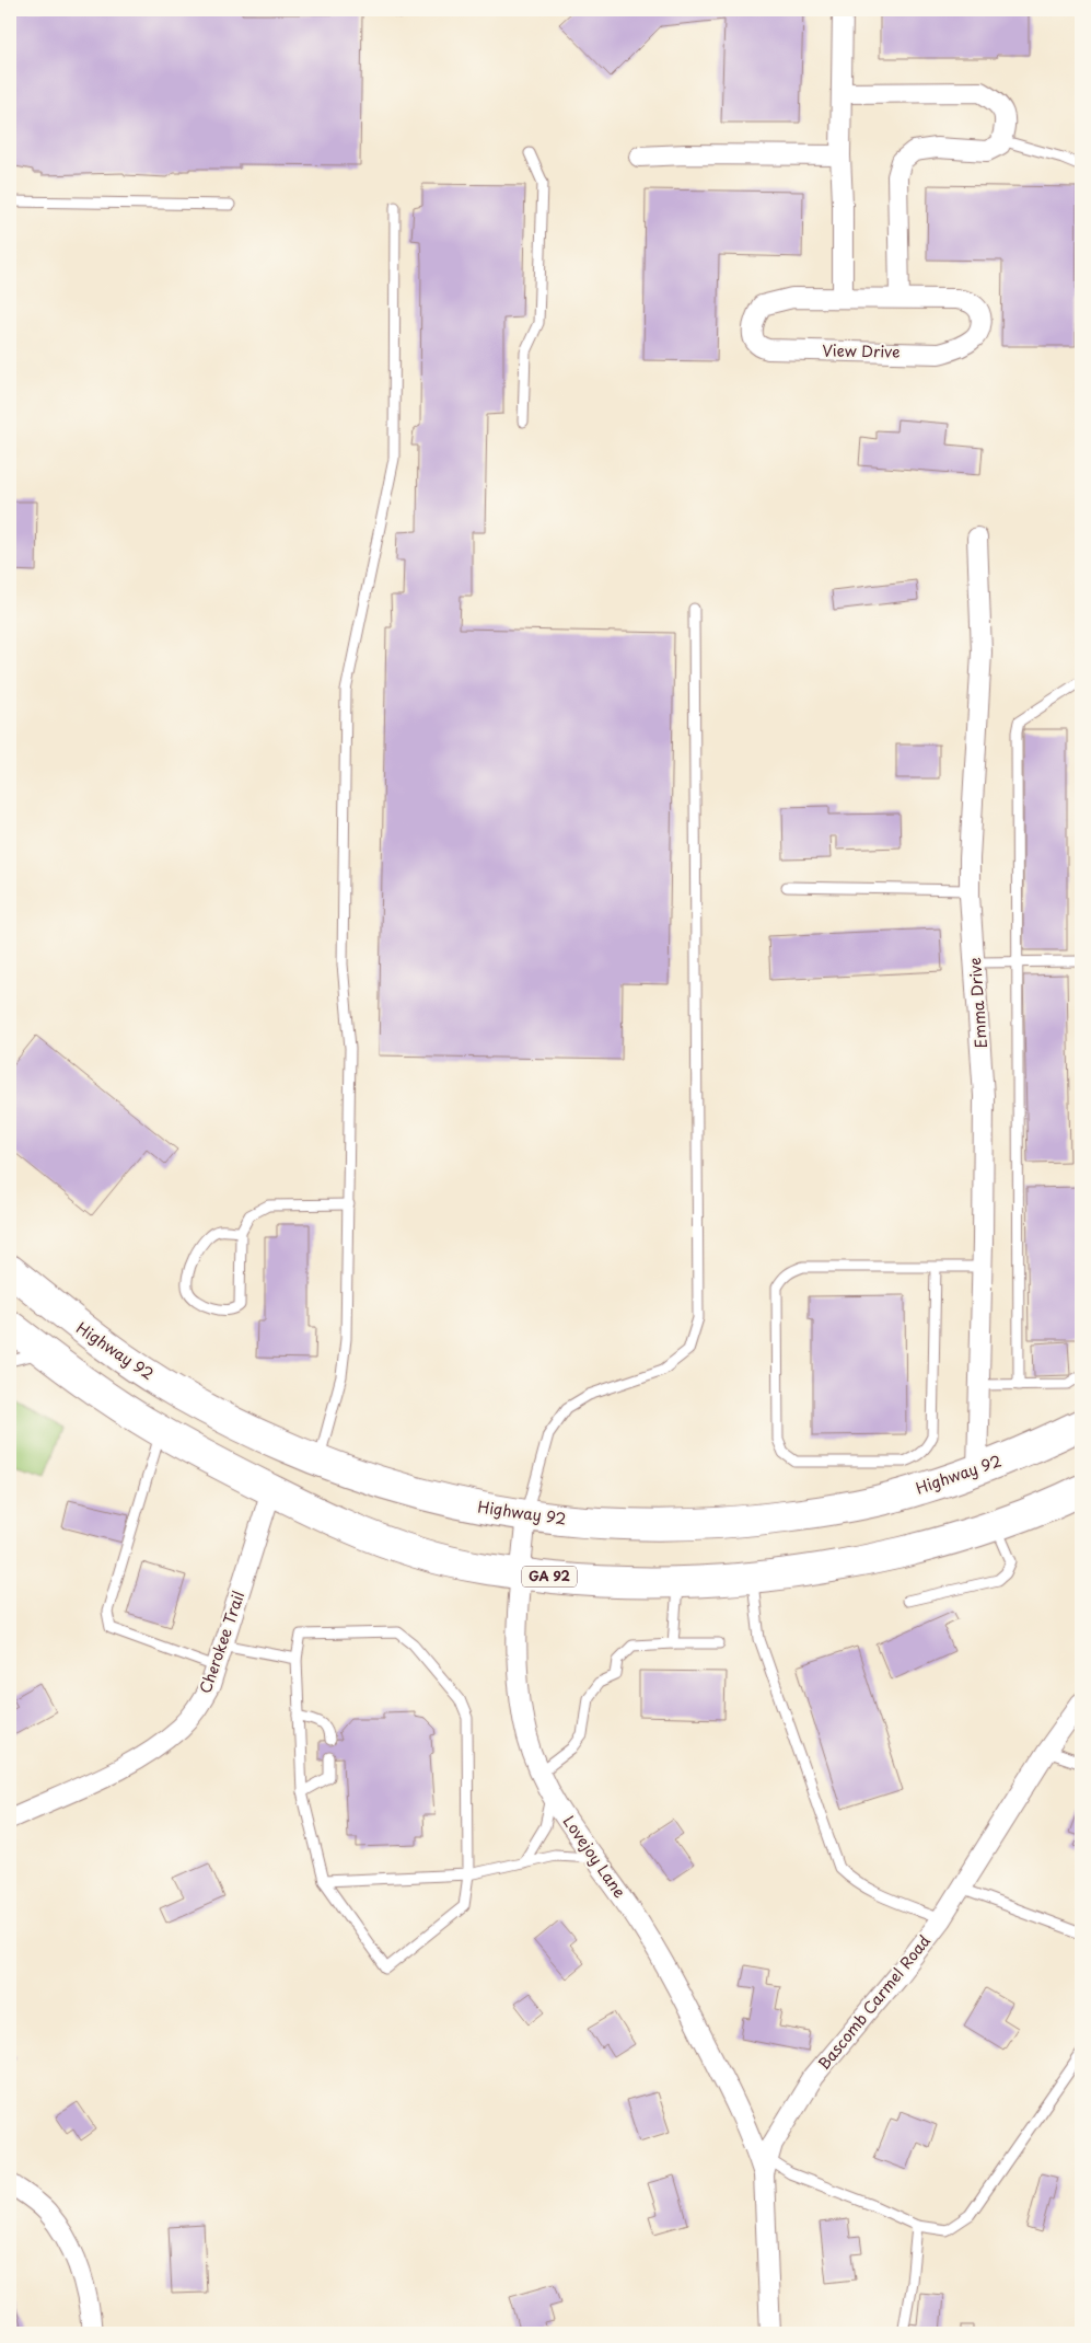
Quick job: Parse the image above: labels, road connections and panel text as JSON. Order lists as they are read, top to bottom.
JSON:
{
  "streets": {
    "main road": ["Highway 92", "GA 92"],
    "street": [
      "View Drive",
      "Emma Drive",
      "Cherokee Trail",
      "Lovejoy Lane",
      "Bascomb Carmel Road"
    ]
  },
  "crossings": [
    ["Emma Drive", "Highway 92"],
    ["Highway 92", "Lovejoy Lane"],
    ["GA 92", "Cherokee Trail"],
    ["GA 92", "Lovejoy Lane"],
    ["Lovejoy Lane", "Bascomb Carmel Road"]
  ]
}
